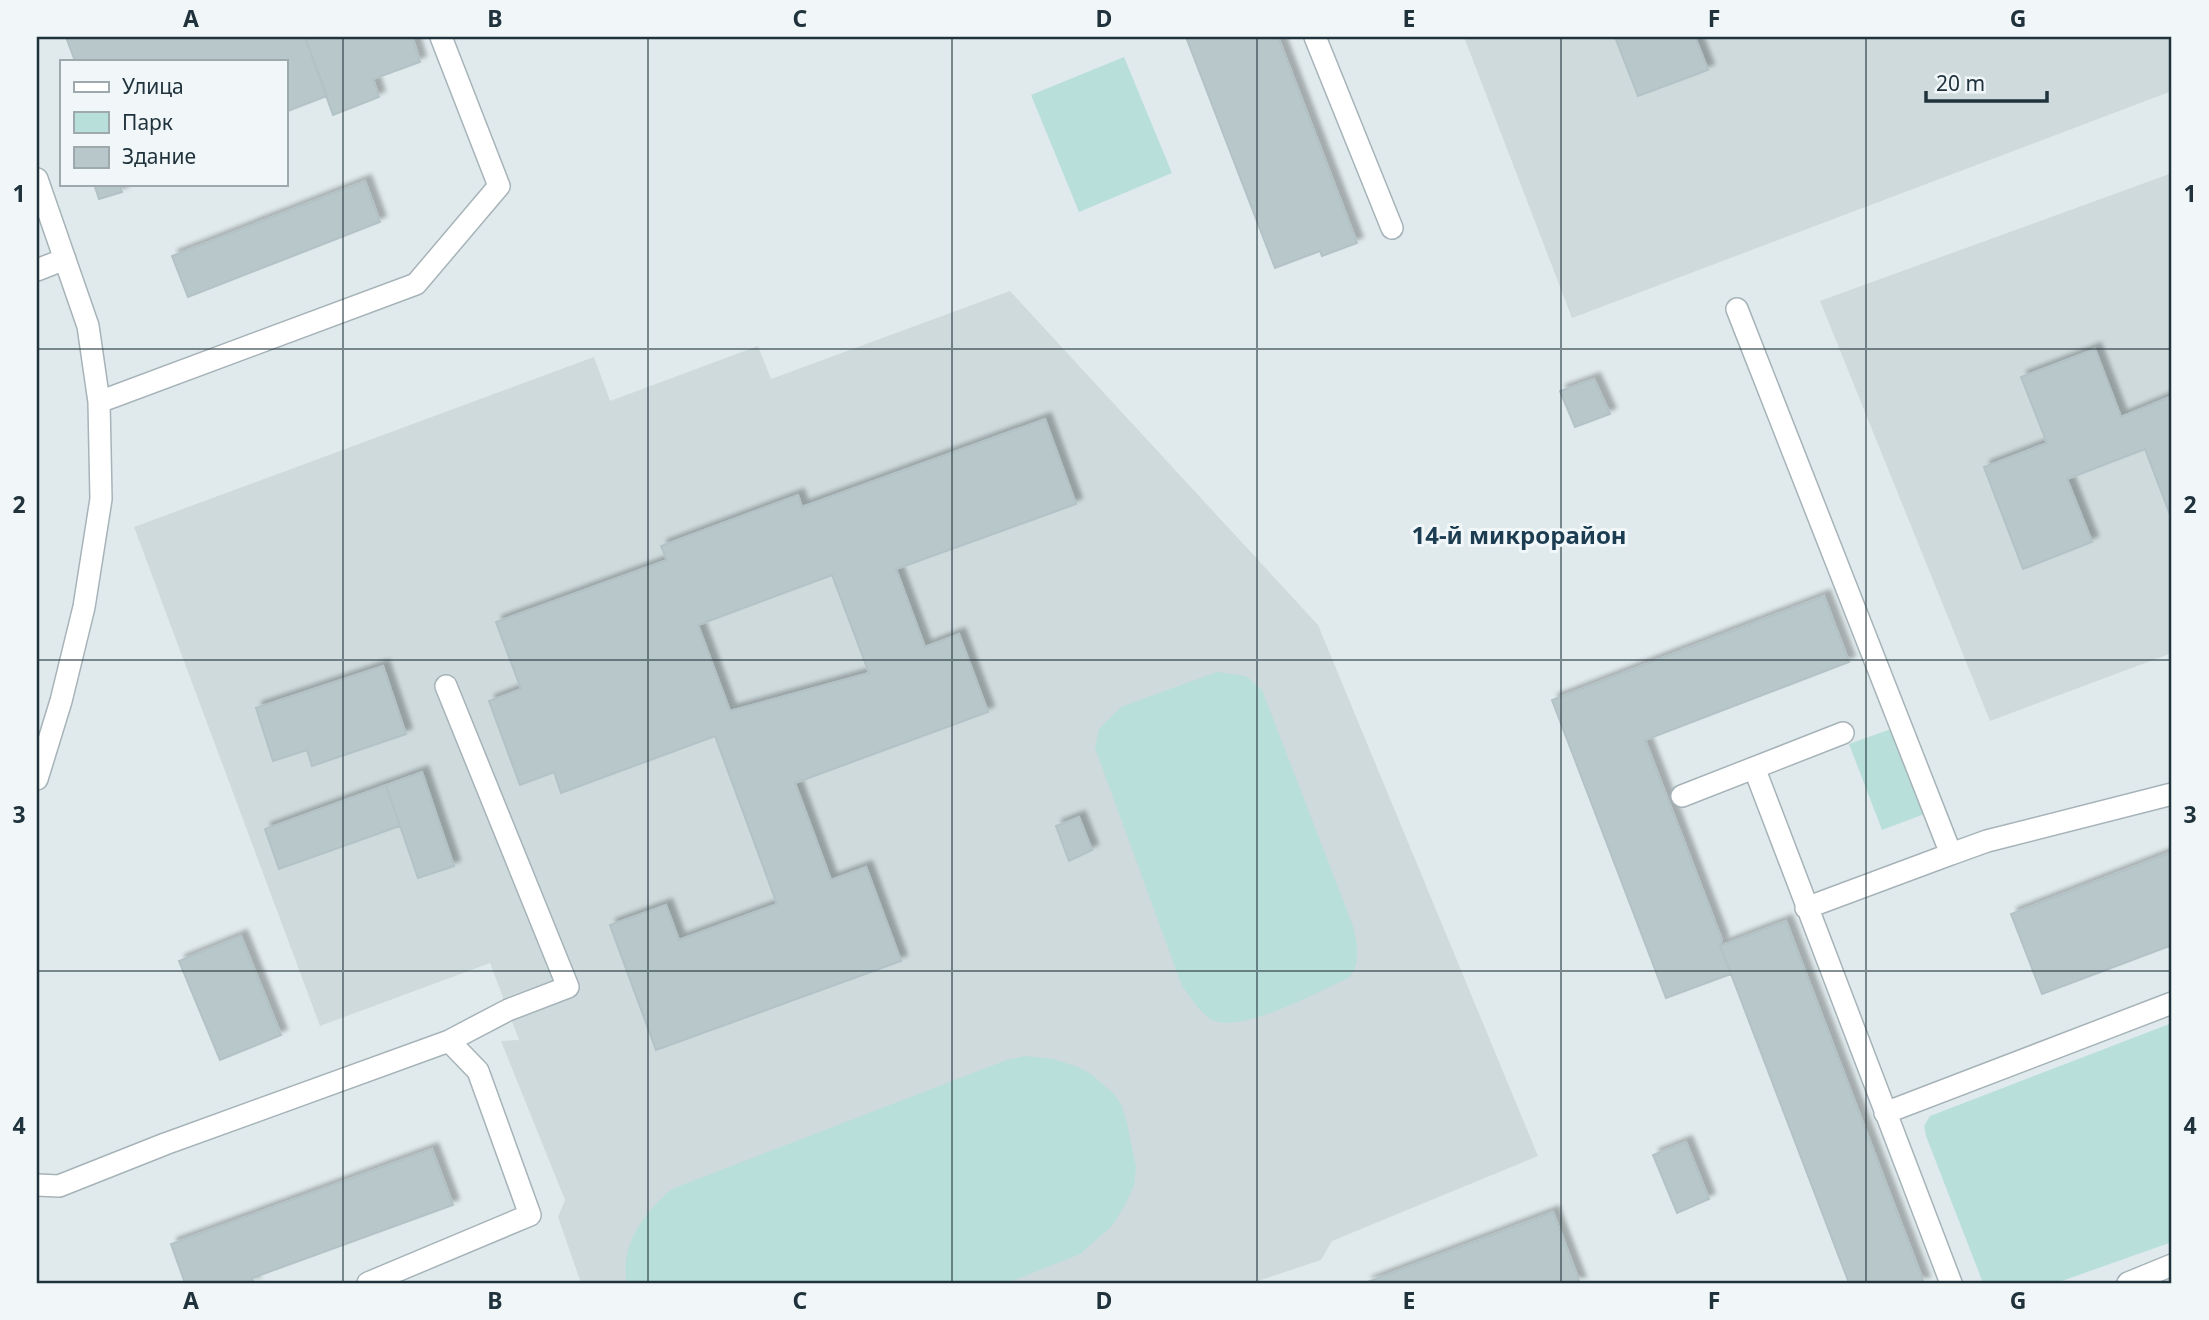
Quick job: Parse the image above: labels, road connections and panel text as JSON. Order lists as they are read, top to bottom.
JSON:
{
  "districts": ["14-й микрорайон"],
  "legend": ["Улица", "Парк", "Здание"],
  "scale_bar": "20 m",
  "grid": {
    "columns": [
      "A",
      "B",
      "C",
      "D",
      "E",
      "F",
      "G"
    ],
    "rows": [
      "1",
      "2",
      "3",
      "4"
    ]
  }
}
